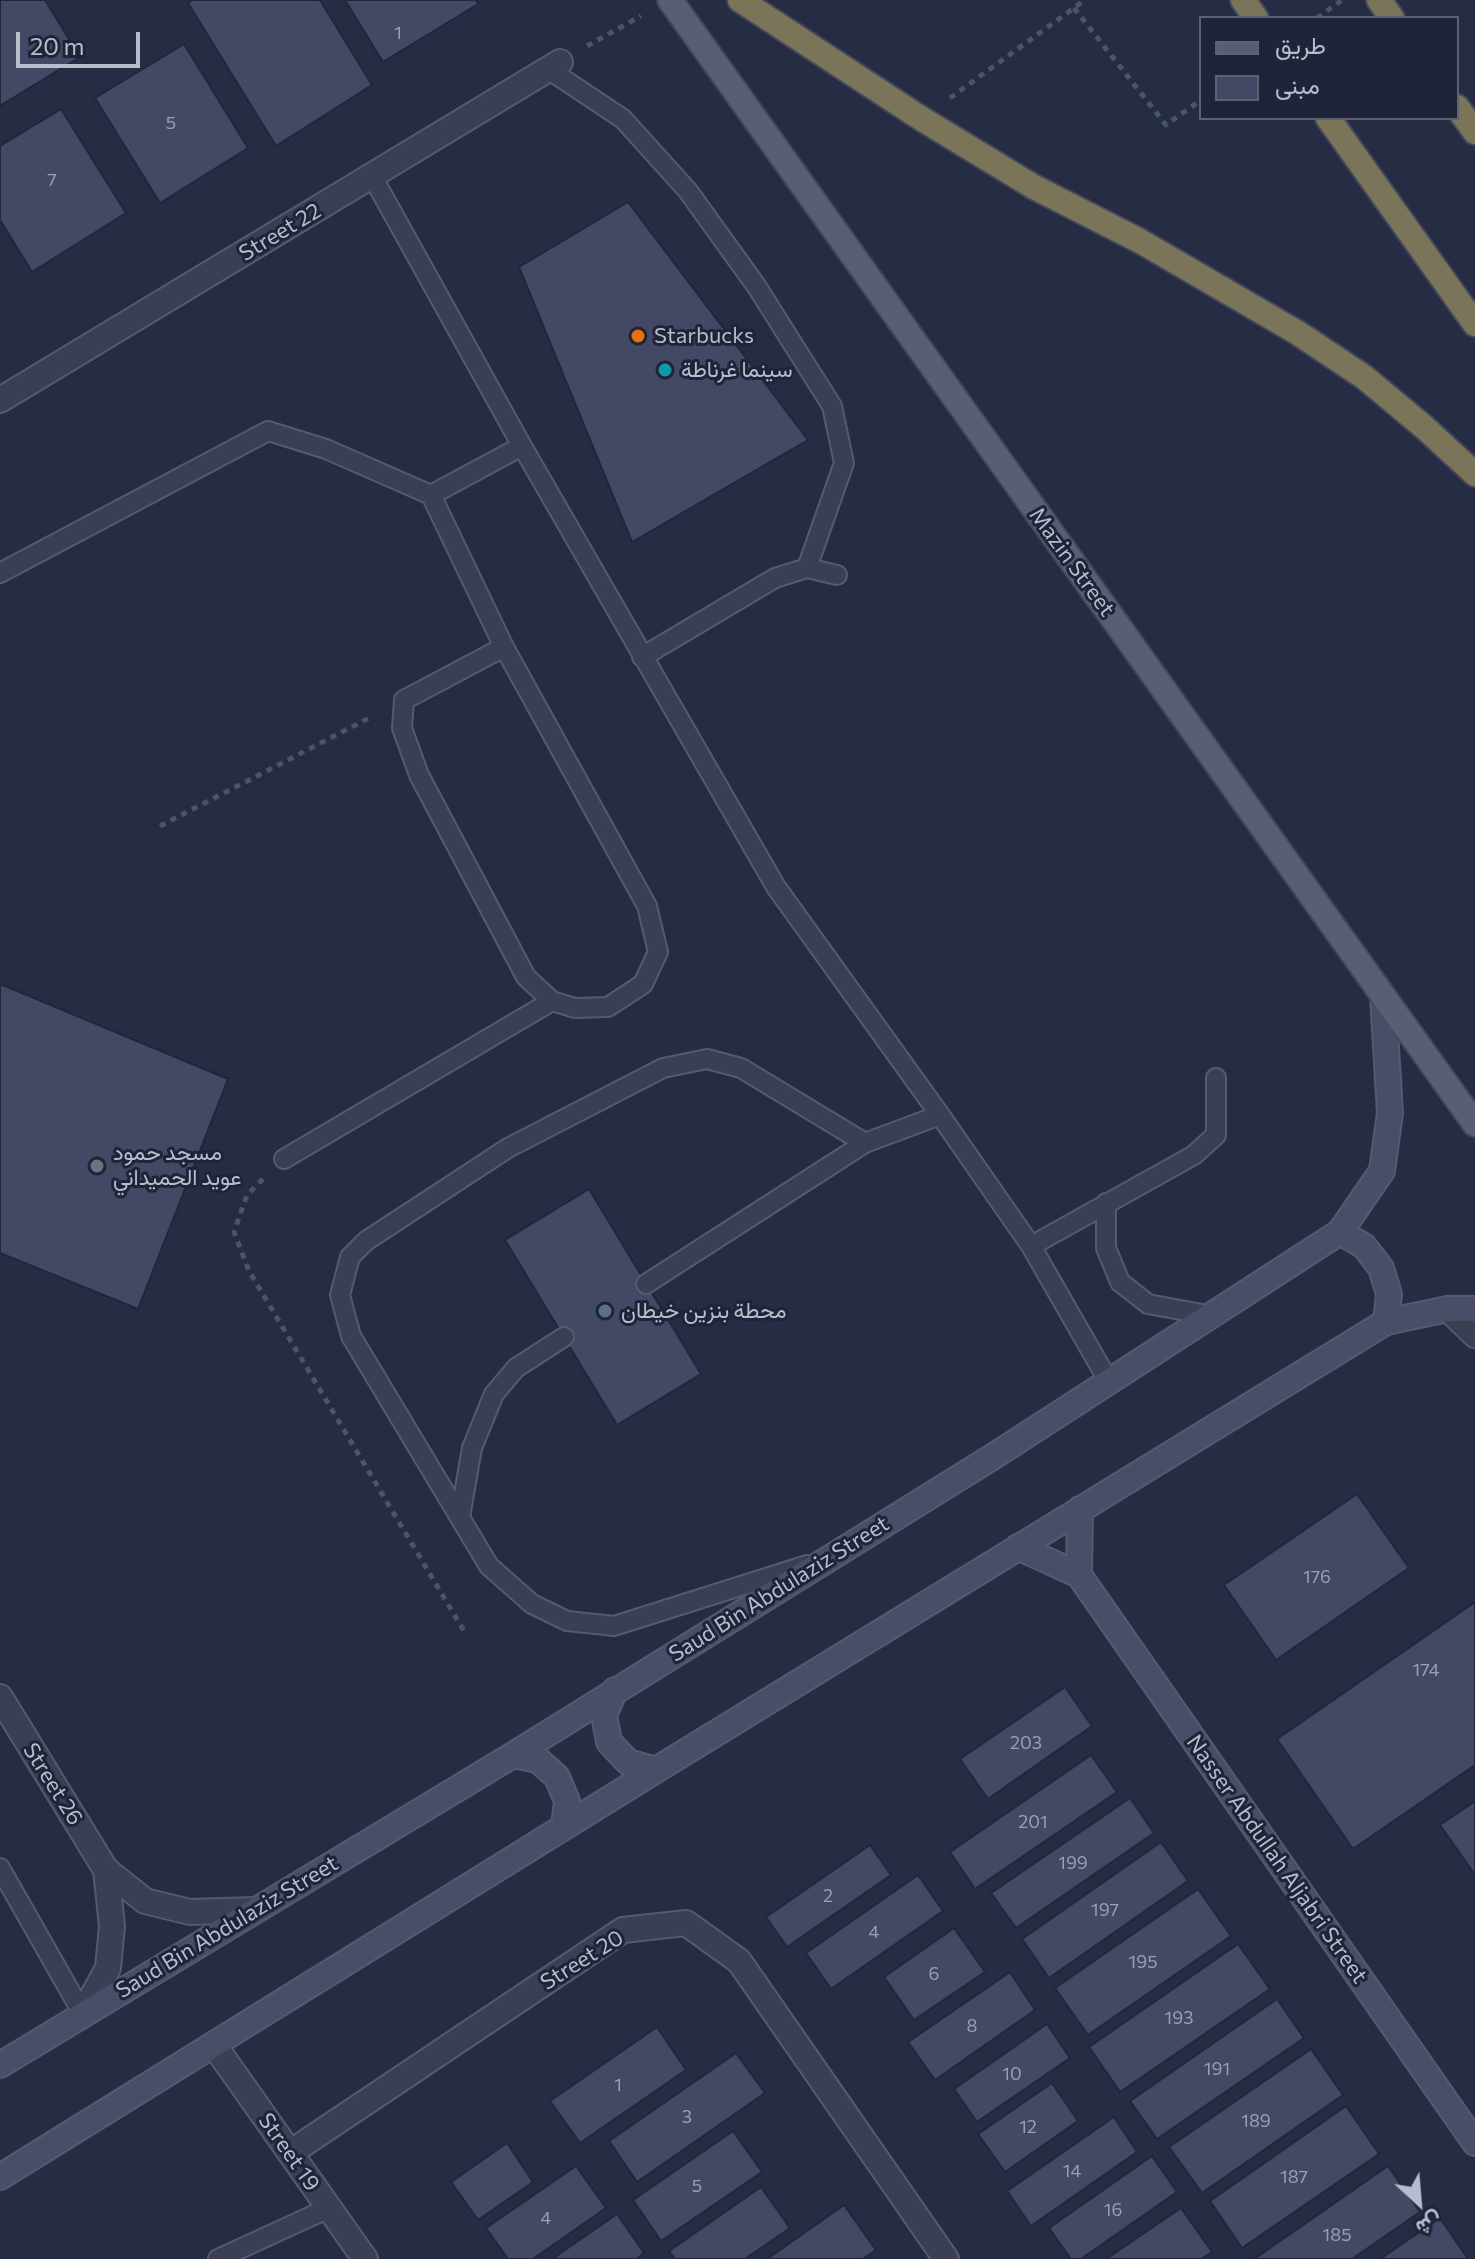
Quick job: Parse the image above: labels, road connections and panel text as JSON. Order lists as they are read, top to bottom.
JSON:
{
  "streets": {
    "main road": ["Mazin Street", "Saud Bin Abdulaziz Street", "Nasser Abdullah Aljabri Street"],
    "street": [
      "Street 22",
      "Street 26",
      "Street 20",
      "Street 19"
    ]
  },
  "crossings": [
    ["Mazin Street", "Saud Bin Abdulaziz Street"],
    ["Saud Bin Abdulaziz Street", "Street 26"],
    ["Street 20", "Street 19"]
  ],
  "places": [
    "Starbucks",
    "سينما غرناطة",
    "مسجد حمود عويد الحميداني",
    "محطة بنزين خيطان"
  ],
  "house_numbers": [
    "1",
    "5",
    "7",
    "176",
    "174",
    "203",
    "201",
    "199",
    "2",
    "197",
    "4",
    "195",
    "6",
    "193",
    "8",
    "191",
    "10",
    "1",
    "3",
    "189",
    "12",
    "14",
    "187",
    "5",
    "16",
    "4",
    "185"
  ],
  "legend": ["طريق", "مبنى"],
  "scale_bar": "20 m",
  "north": "bottom right"
}
